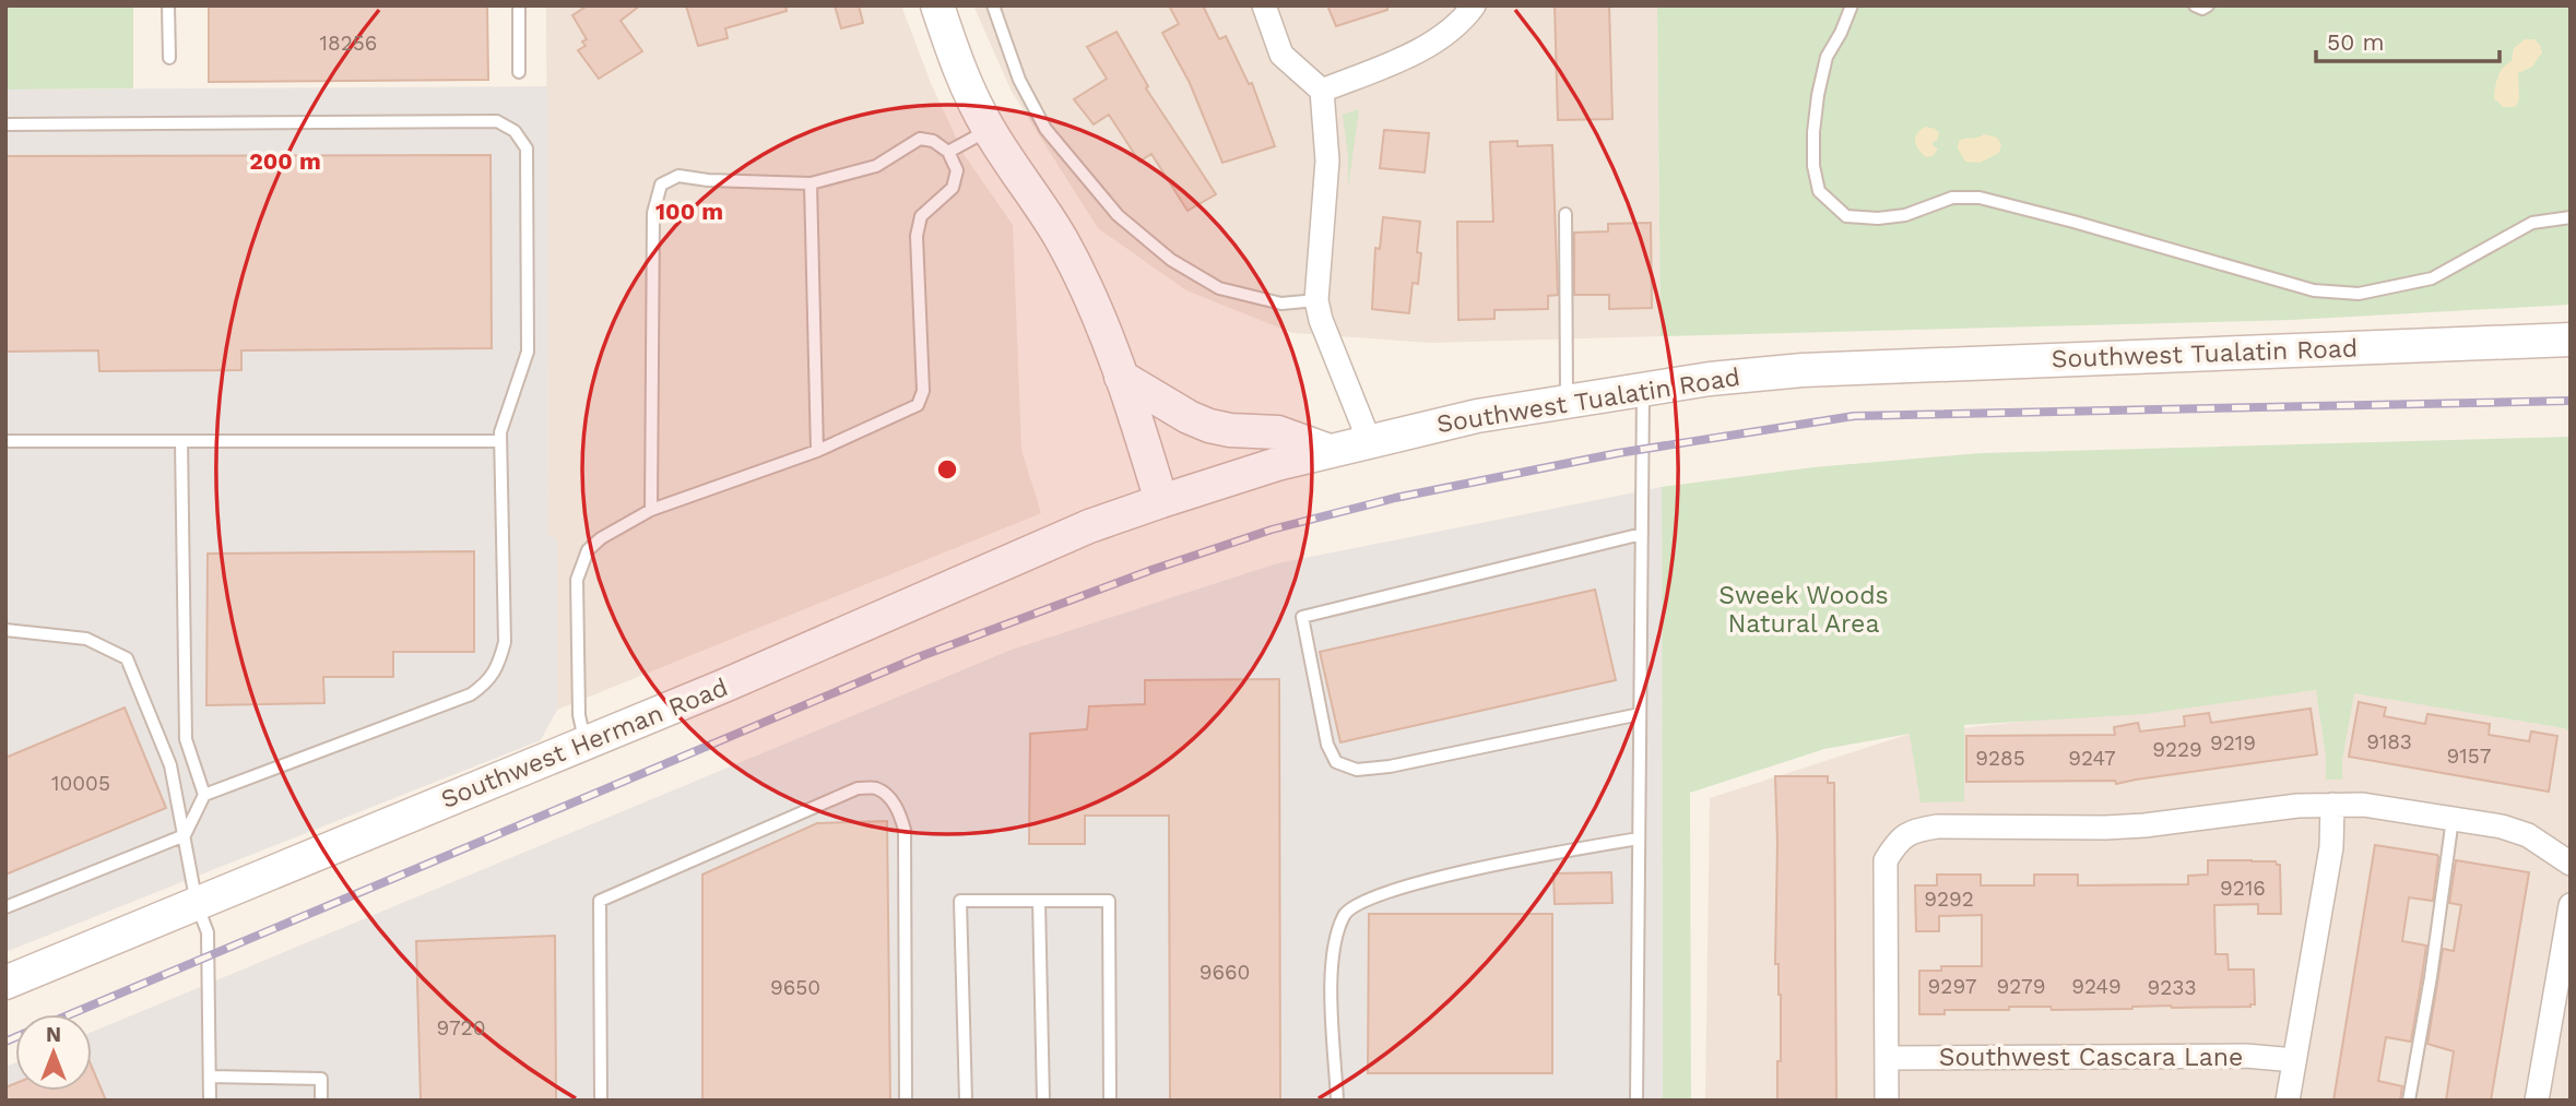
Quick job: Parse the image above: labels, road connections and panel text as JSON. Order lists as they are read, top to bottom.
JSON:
{
  "streets": {
    "main road": ["Southwest Tualatin Road", "Southwest Herman Road"],
    "street": ["Southwest Cascara Lane"]
  },
  "crossings": [
    ["Southwest Tualatin Road", "Southwest Herman Road"]
  ],
  "parks": ["Sweek Woods Natural Area"],
  "house_numbers": [
    "18256",
    "9183",
    "9219",
    "9229",
    "9157",
    "9285",
    "9247",
    "10005",
    "9216",
    "9292",
    "9660",
    "9297",
    "9279",
    "9249",
    "9650",
    "9233",
    "9720"
  ],
  "scale_bar": "50 m",
  "north": "top",
  "rings": ["200 m", "100 m"]
}
